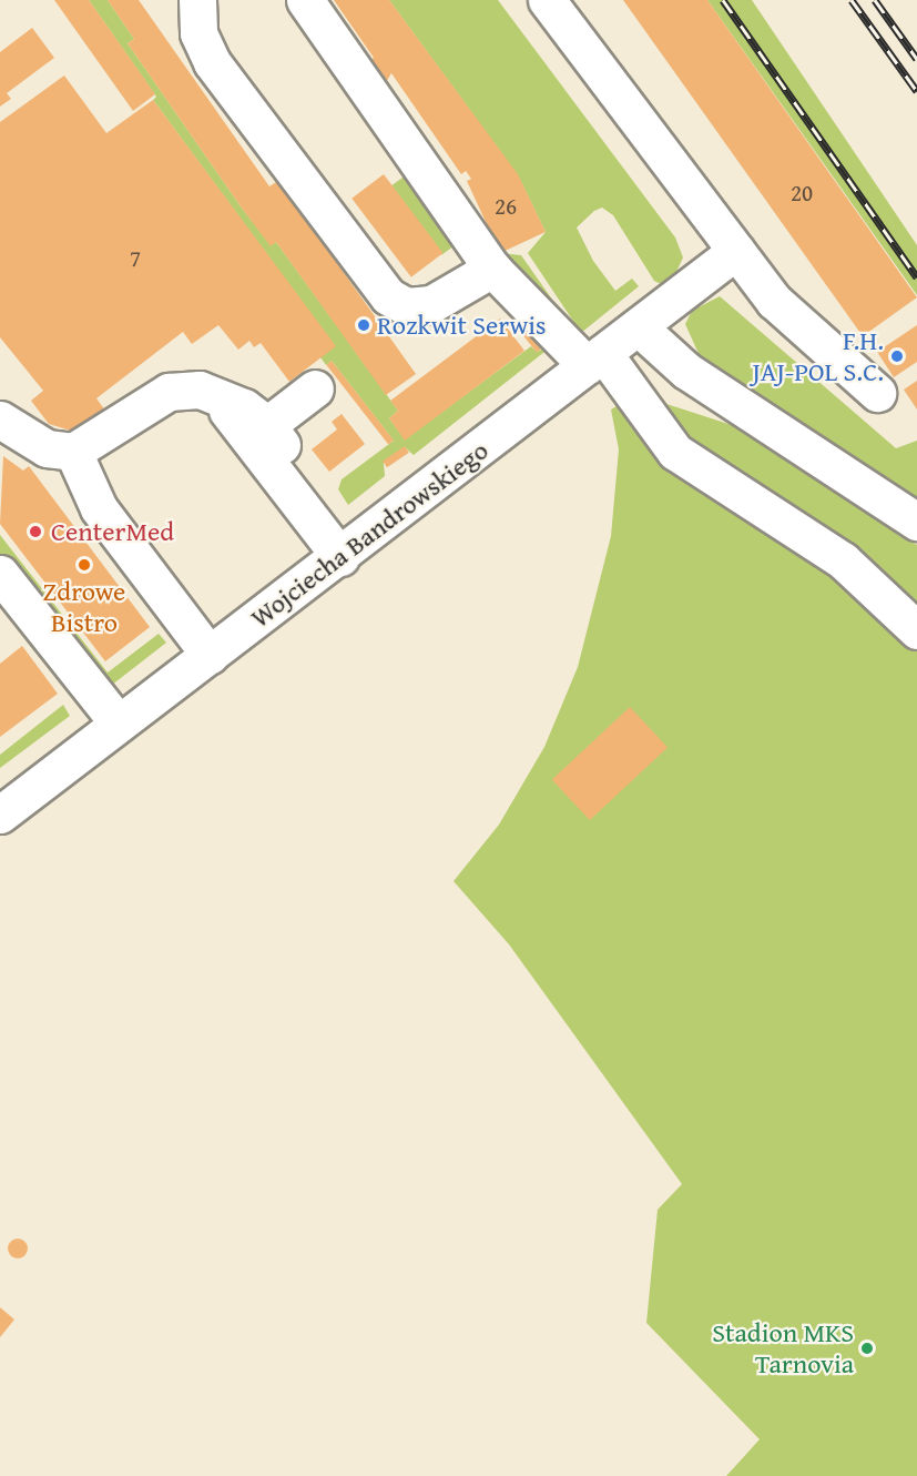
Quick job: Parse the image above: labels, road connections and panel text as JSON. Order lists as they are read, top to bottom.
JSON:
{
  "streets": {
    "street": ["Wojciecha Bandrowskiego"]
  },
  "places": [
    "Rozkwit Serwis",
    "F.H. JAJ-POL S.C.",
    "CenterMed",
    "Zdrowe Bistro",
    "Stadion MKS Tarnovia"
  ],
  "house_numbers": ["20", "26", "7"]
}
